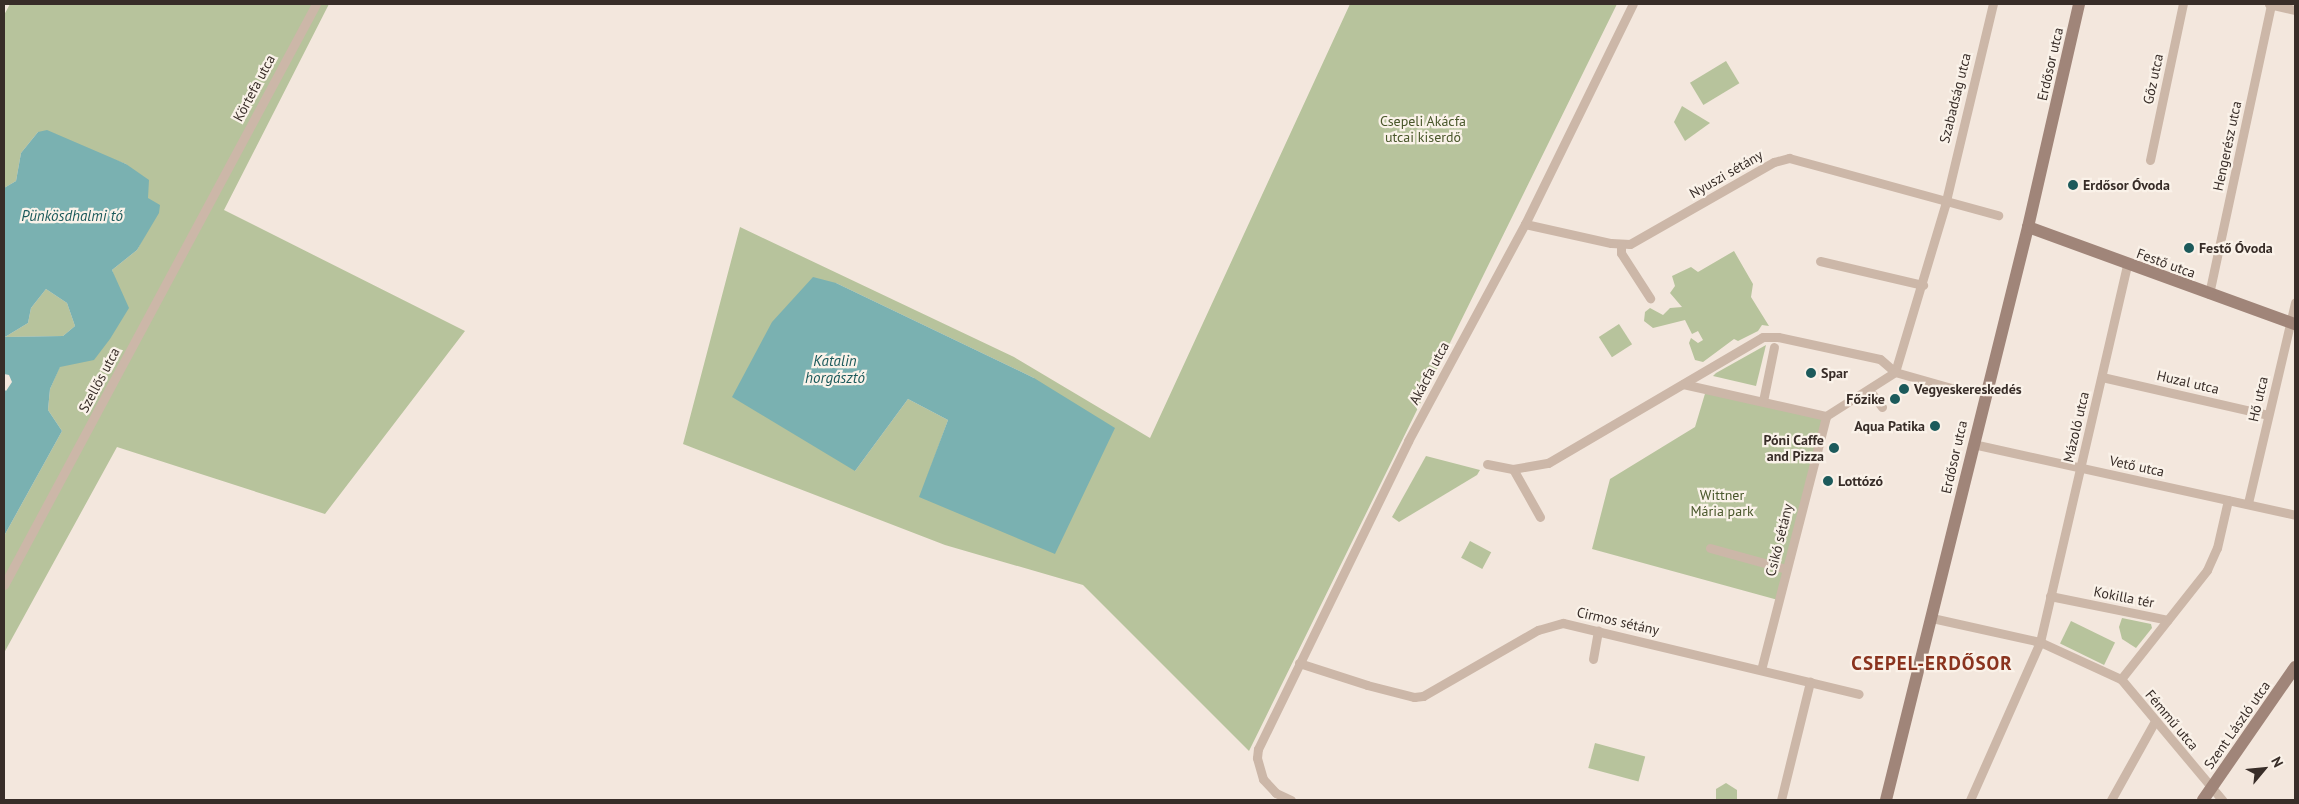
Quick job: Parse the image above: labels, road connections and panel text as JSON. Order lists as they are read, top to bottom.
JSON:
{
  "streets": {
    "street": [
      "Erdősor utca",
      "Gőz utca",
      "Körtefa utca",
      "Szabadság utca",
      "Hengerész utca",
      "Nyuszi sétány",
      "Festő utca",
      "Akácfa utca",
      "Szellős utca",
      "Huzal utca",
      "Hő utca",
      "Mázoló utca",
      "Vető utca",
      "Csikó sétány",
      "Kokilla tér",
      "Cirmos sétány",
      "Fémmű utca",
      "Szent László utca"
    ]
  },
  "crossings": [
    ["Erdősor utca", "Festő utca"],
    ["Erdősor utca", "Vető utca"],
    ["Körtefa utca", "Szellős utca"],
    ["Szabadság utca", "Nyuszi sétány"],
    ["Hengerész utca", "Festő utca"],
    ["Nyuszi sétány", "Akácfa utca"],
    ["Festő utca", "Hő utca"],
    ["Festő utca", "Mázoló utca"],
    ["Akácfa utca", "Cirmos sétány"],
    ["Huzal utca", "Hő utca"],
    ["Huzal utca", "Mázoló utca"],
    ["Hő utca", "Vető utca"],
    ["Mázoló utca", "Vető utca"],
    ["Mázoló utca", "Kokilla tér"],
    ["Csikó sétány", "Cirmos sétány"],
    ["Kokilla tér", "Fémmű utca"],
    ["Fémmű utca", "Szent László utca"]
  ],
  "districts": ["CSEPEL-ERDŐSOR"],
  "water": ["Pünkösdhalmi tó", "Katalin horgásztó"],
  "parks": ["Csepeli Akácfa utcai kiserdő", "Wittner Mária park"],
  "places": [
    "Erdősor Óvoda",
    "Festő Óvoda",
    "Spar",
    "Vegyeskereskedés",
    "Főzike",
    "Aqua Patika",
    "Póni Caffe and Pizza",
    "Lottózó"
  ],
  "north": "top right"
}
